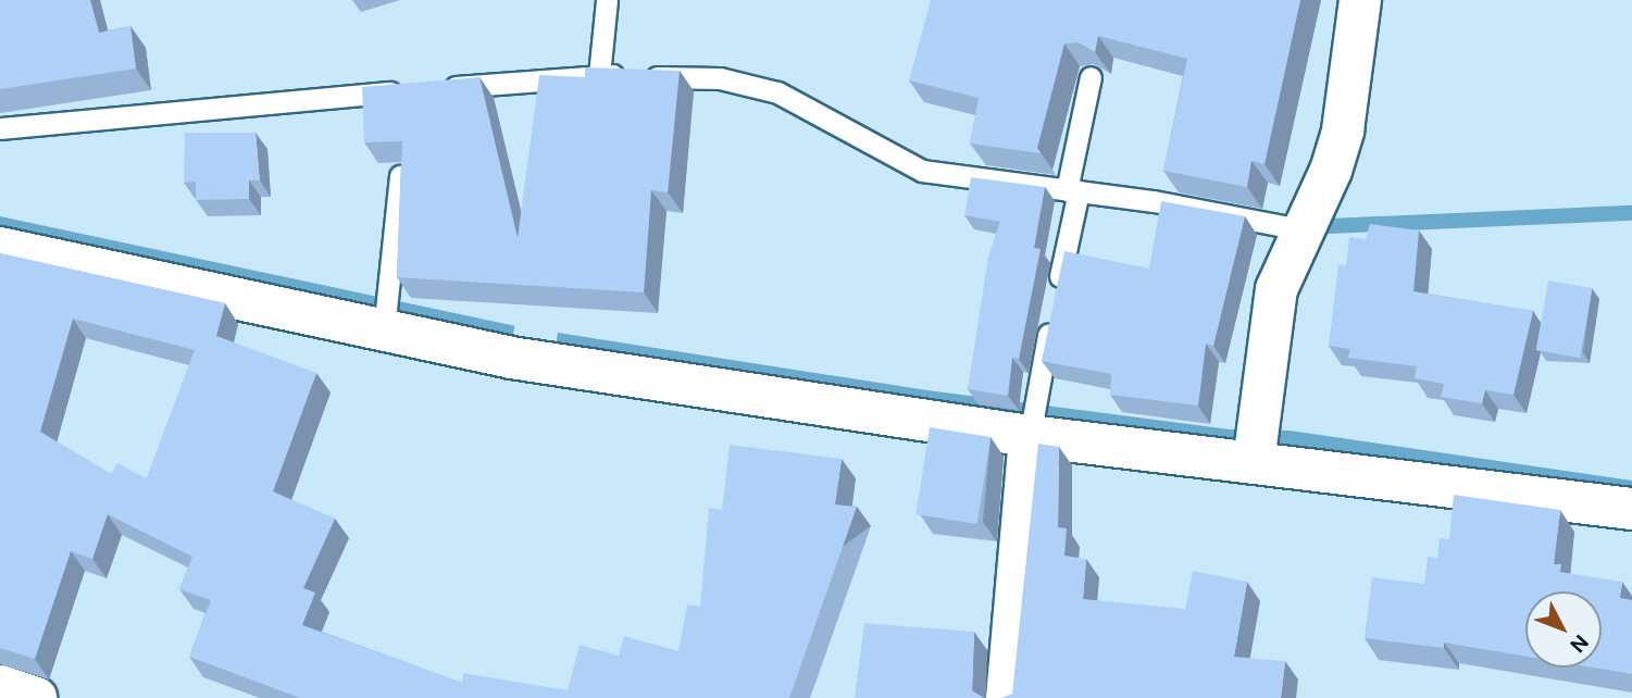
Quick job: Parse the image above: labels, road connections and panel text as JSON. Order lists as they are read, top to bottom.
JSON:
{
  "north": "bottom right"
}
